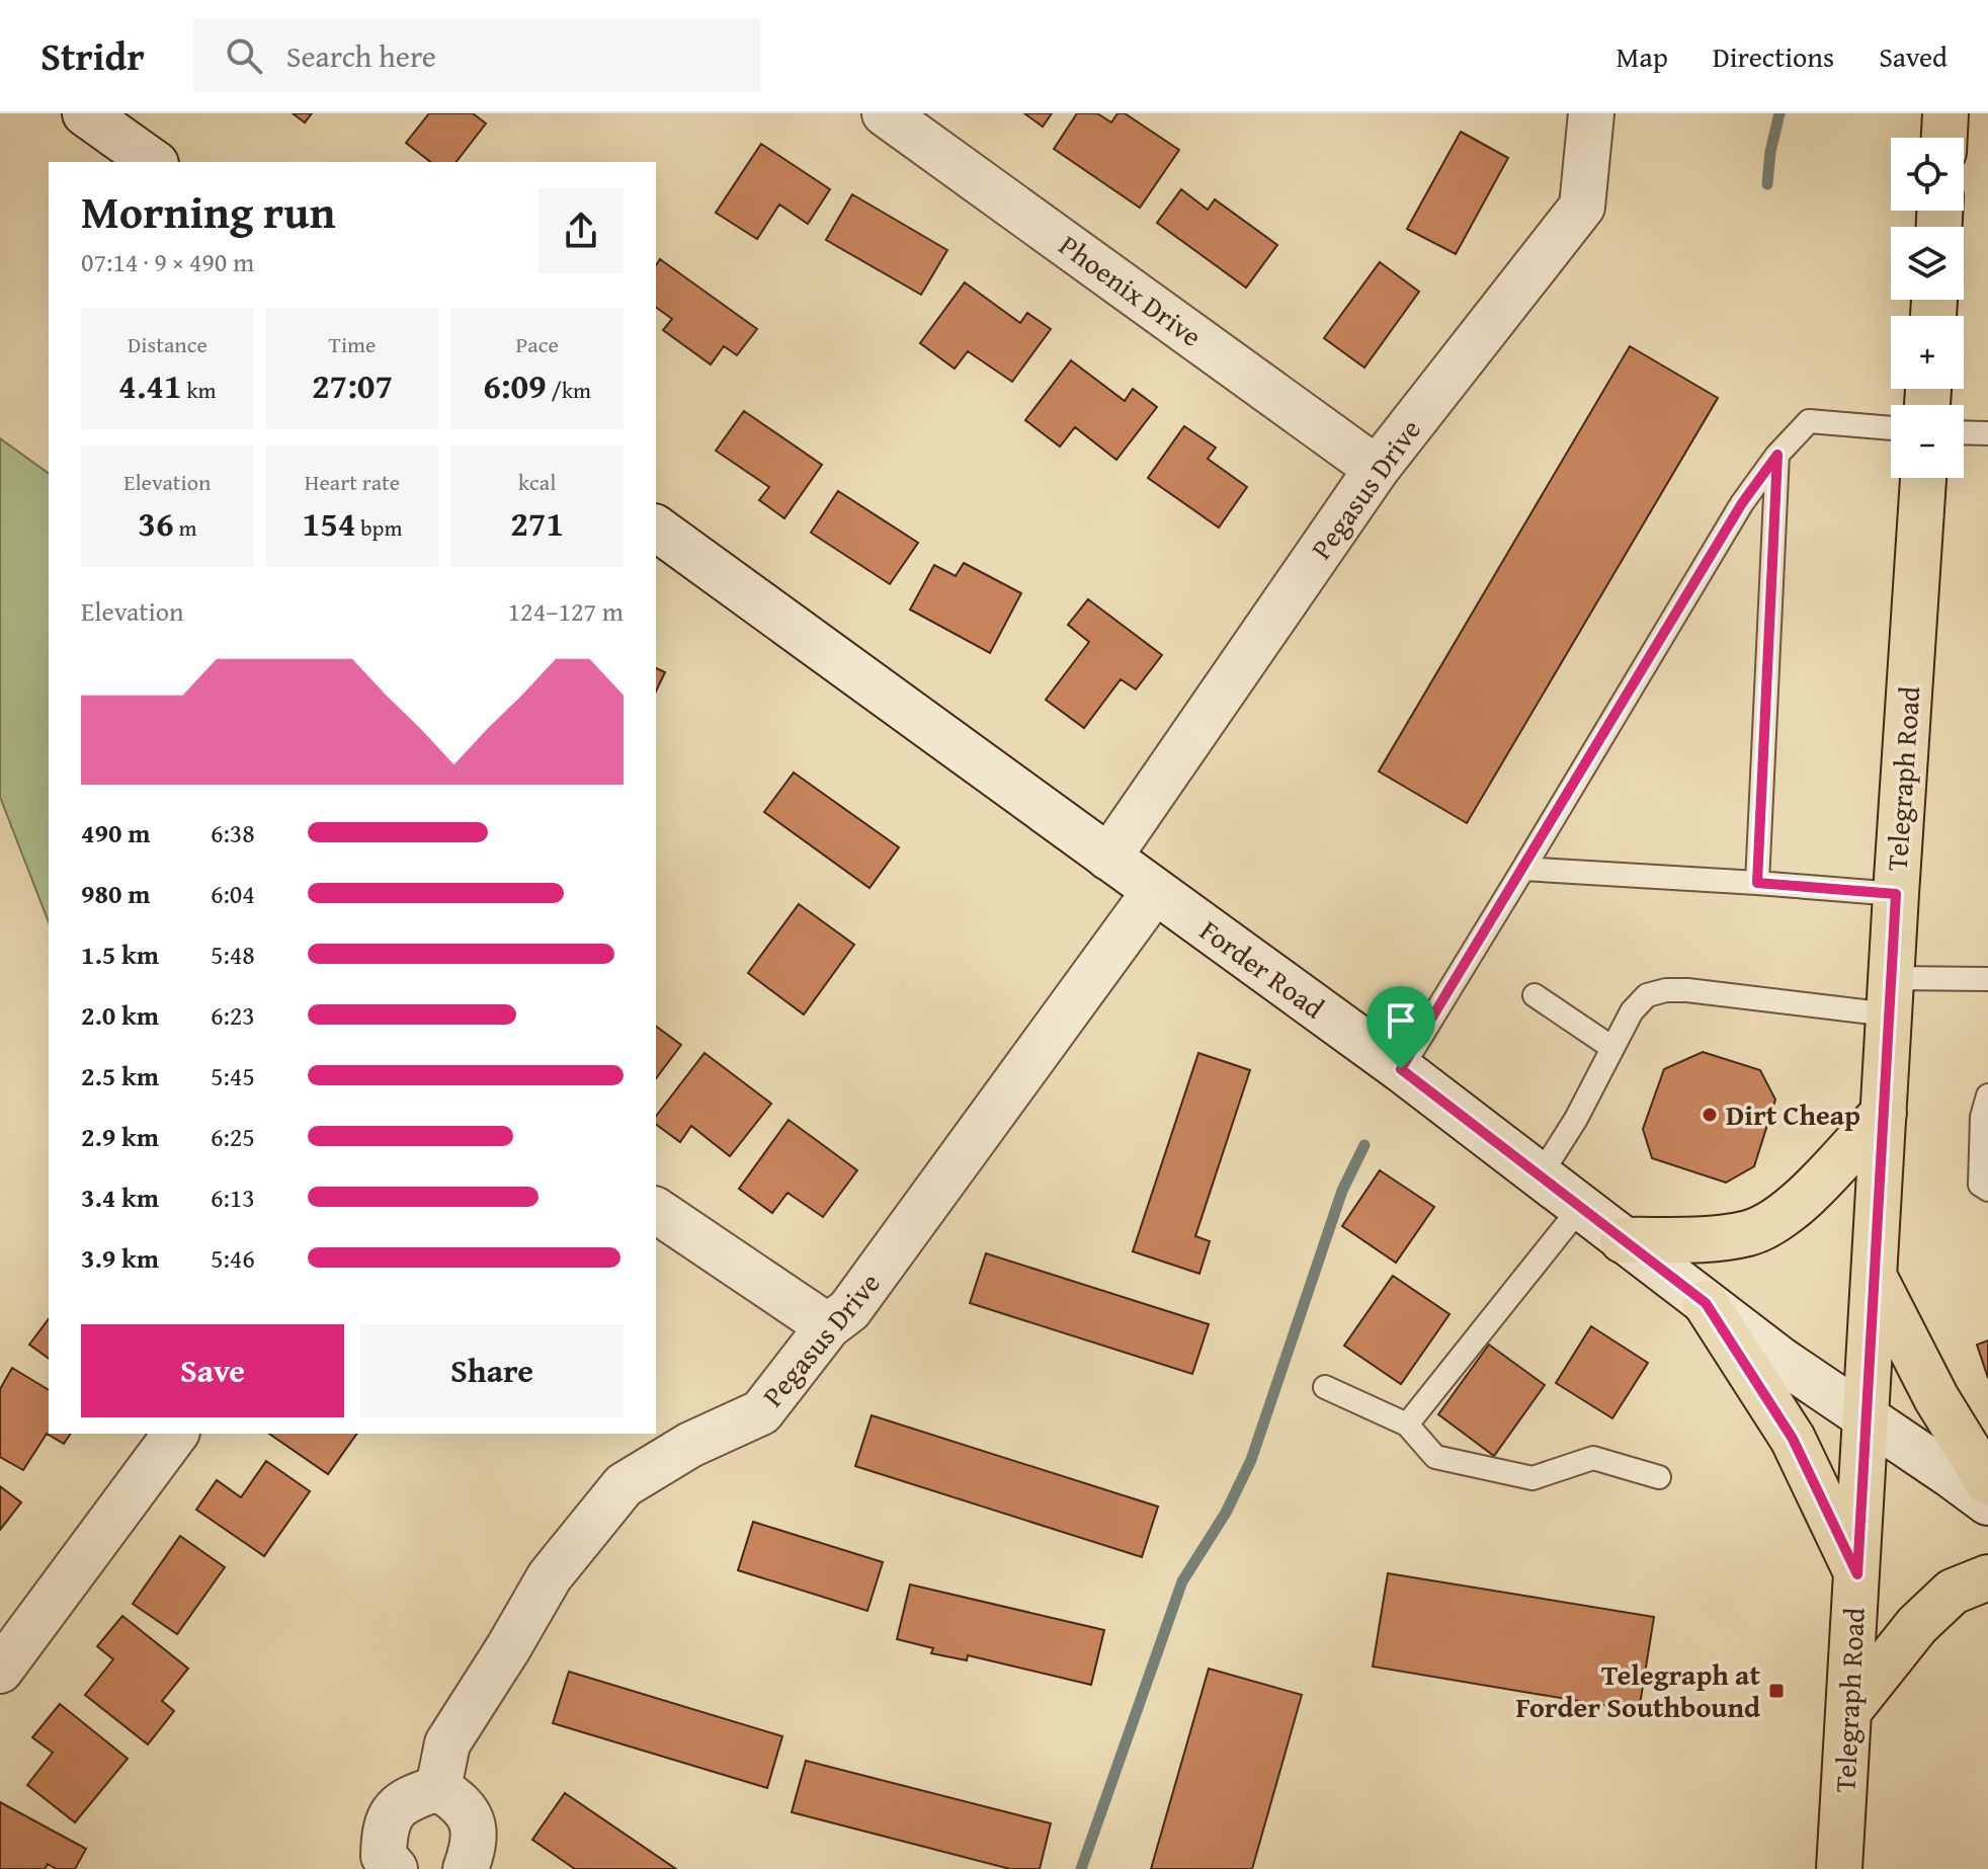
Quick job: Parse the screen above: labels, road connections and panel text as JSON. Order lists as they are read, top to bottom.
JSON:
{
  "streets": {
    "main road": ["Telegraph Road"],
    "street": ["Phoenix Drive", "Pegasus Drive", "Forder Road"]
  },
  "crossings": [
    ["Phoenix Drive", "Pegasus Drive"],
    ["Pegasus Drive", "Forder Road"],
    ["Telegraph Road", "Forder Road"]
  ],
  "places": {
    "other": ["Dirt Cheap"],
    "transit": ["Telegraph at Forder Southbound"]
  },
  "page": {
    "header": "Stridr",
    "search": "Search here",
    "nav": ["Map", "Directions", "Saved"],
    "map_buttons": ["+", "−"],
    "heading": ["Morning run", "07:14 · 9 × 490 m"],
    "stats": [
      ["Distance", "4.41 km"],
      ["Time", "27:07"],
      ["Pace", "6:09 /km"],
      ["Elevation", "36 m"],
      ["Heart rate", "154 bpm"],
      ["kcal", "271"]
    ],
    "chart": ["Elevation", "124–127 m"],
    "list": [
      {
        "name": "490 m",
        "note": "6:38"
      },
      {
        "name": "980 m",
        "note": "6:04"
      },
      {
        "name": "1.5 km",
        "note": "5:48"
      },
      {
        "name": "2.0 km",
        "note": "6:23"
      },
      {
        "name": "2.5 km",
        "note": "5:45"
      },
      {
        "name": "2.9 km",
        "note": "6:25"
      },
      {
        "name": "3.4 km",
        "note": "6:13"
      },
      {
        "name": "3.9 km",
        "note": "5:46"
      }
    ],
    "buttons": ["Save", "Share"]
  }
}
